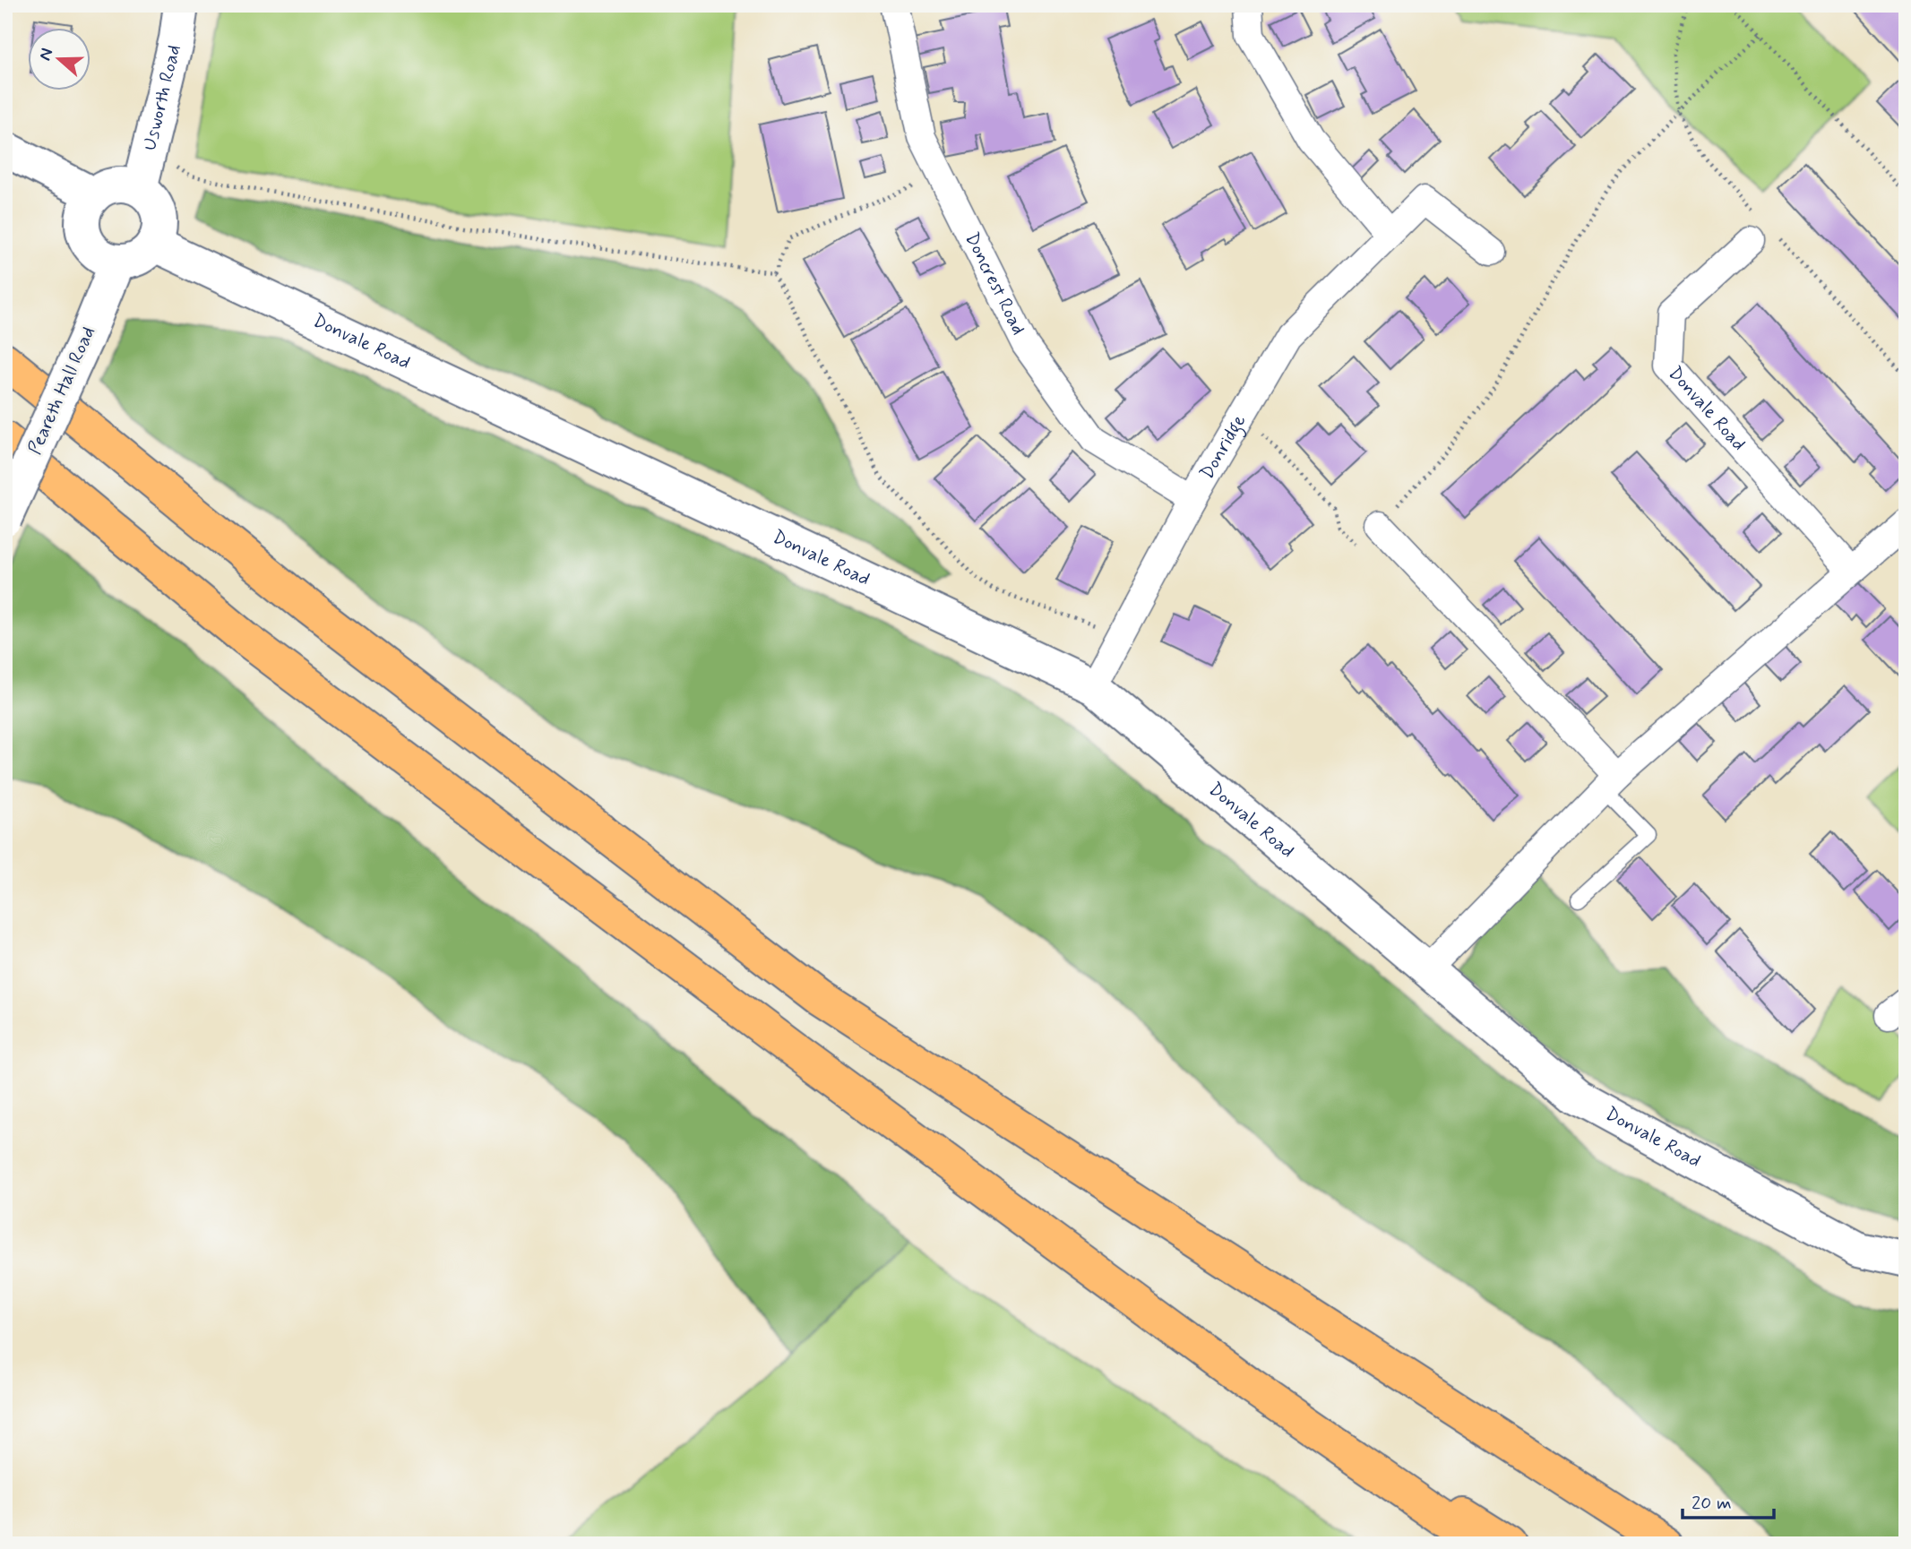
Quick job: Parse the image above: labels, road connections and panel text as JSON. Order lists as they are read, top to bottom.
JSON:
{
  "streets": {
    "street": [
      "Usworth Road",
      "Doncrest Road",
      "Donvale Road",
      "Peareth Hall Road",
      "Donridge"
    ]
  },
  "crossings": [
    ["Usworth Road", "Donvale Road"],
    ["Usworth Road", "Peareth Hall Road"],
    ["Doncrest Road", "Donridge"],
    ["Donvale Road", "Peareth Hall Road"],
    ["Donvale Road", "Donridge"]
  ],
  "scale_bar": "20 m",
  "north": "left"
}
